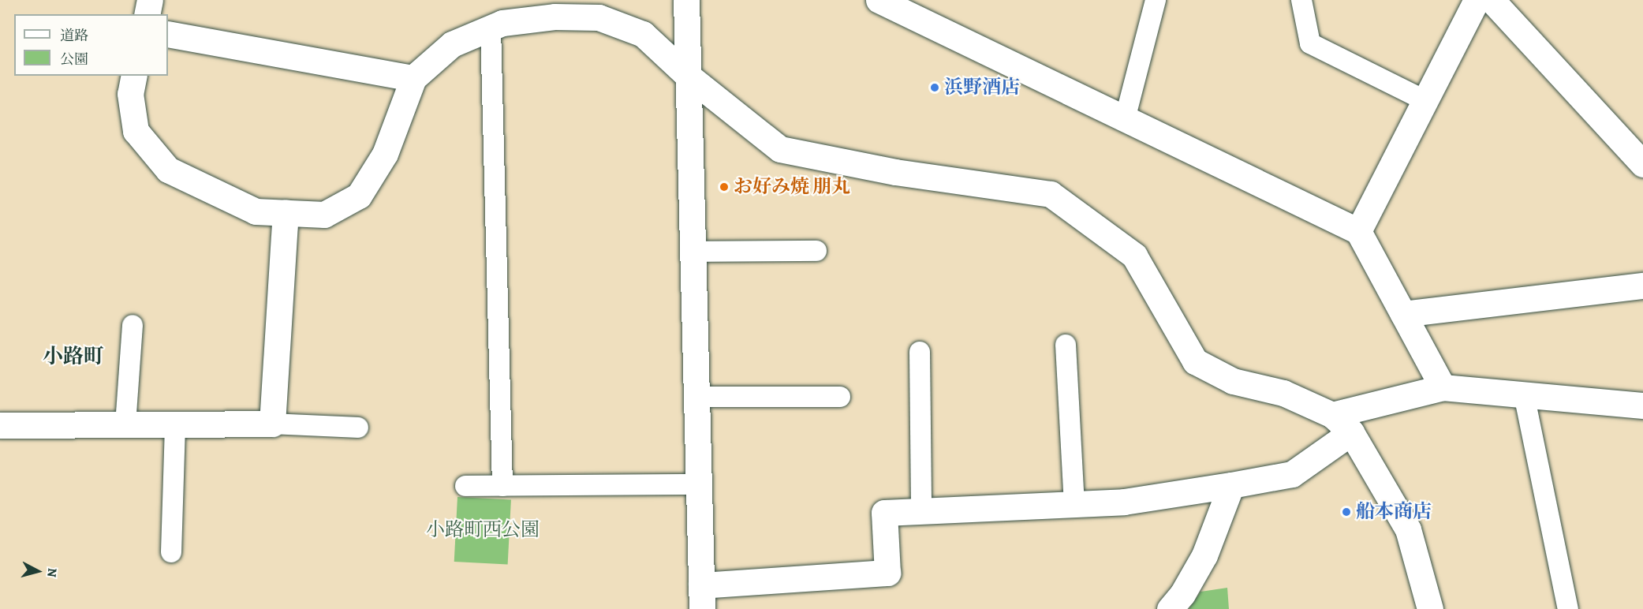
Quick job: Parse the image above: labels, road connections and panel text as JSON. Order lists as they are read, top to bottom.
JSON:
{
  "districts": ["小路町"],
  "parks": ["小路町西公園"],
  "places": ["浜野酒店", "お好み焼 朋丸", "船本商店"],
  "legend": ["道路", "公園"],
  "north": "right"
}
